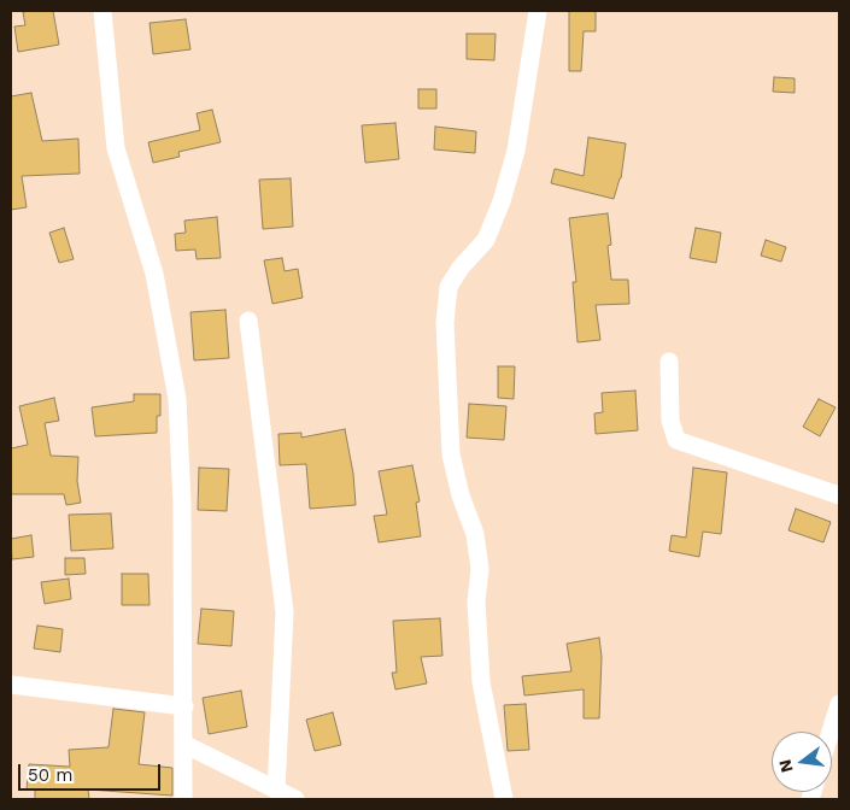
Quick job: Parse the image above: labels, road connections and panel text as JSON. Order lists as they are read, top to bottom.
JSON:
{
  "scale_bar": "50 m",
  "north": "left"
}
